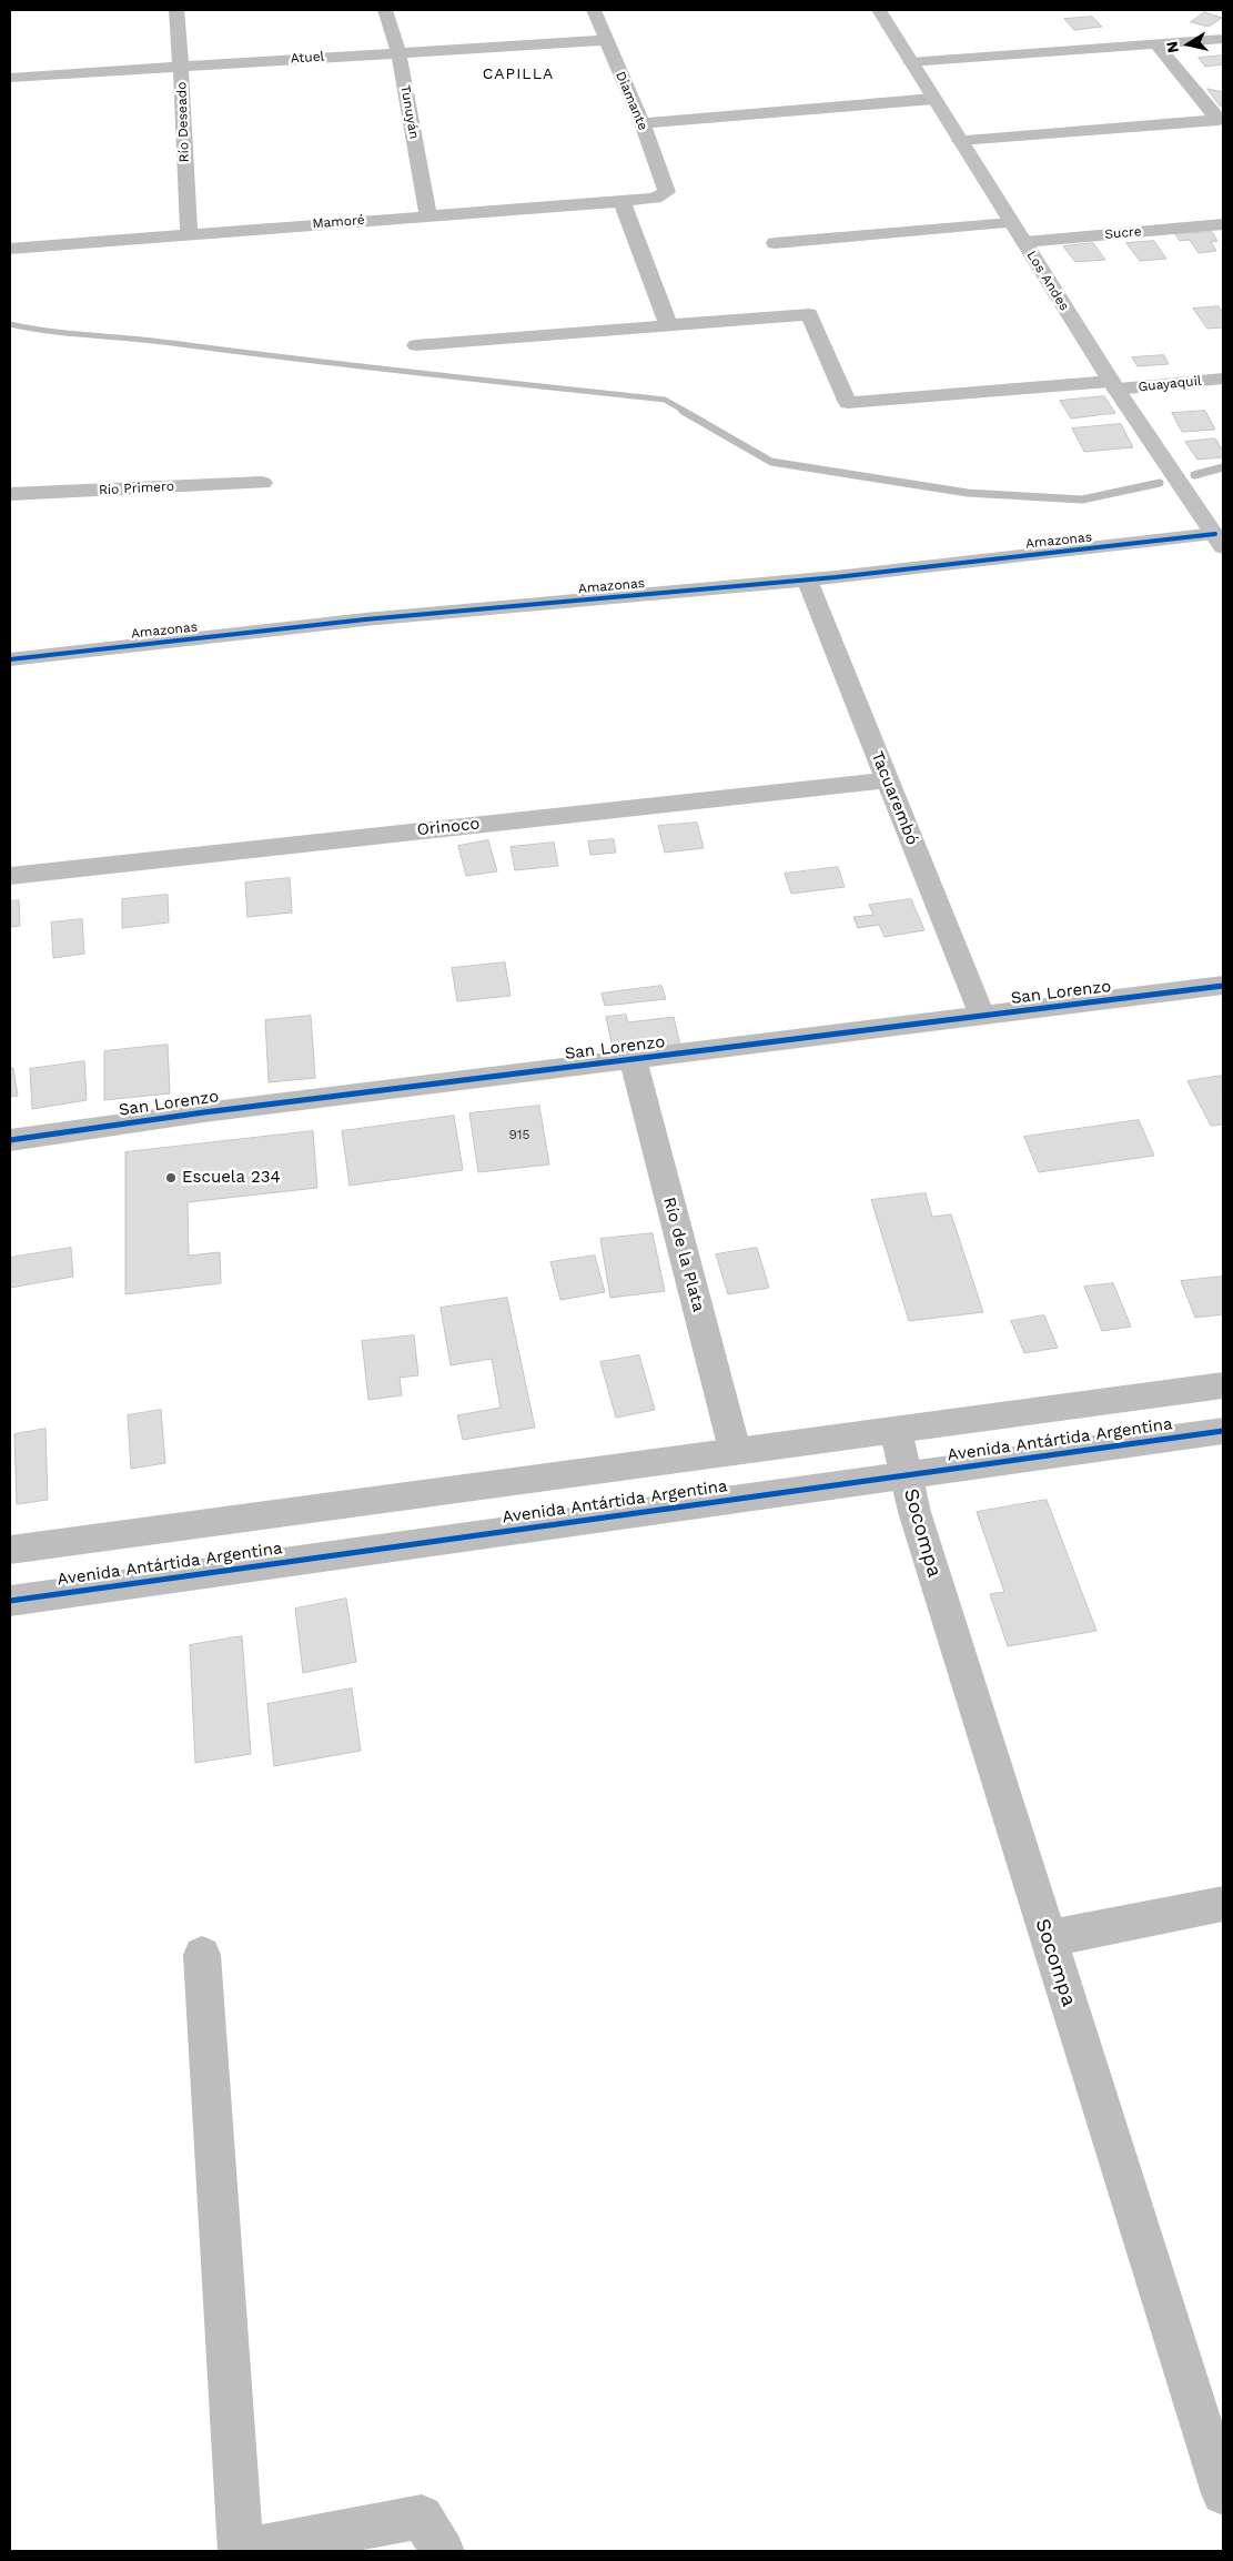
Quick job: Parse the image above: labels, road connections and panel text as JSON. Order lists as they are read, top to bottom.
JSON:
{
  "streets": {
    "main road": ["Los Andes"],
    "street": [
      "Atuel",
      "Diamante",
      "Tunuyán",
      "Río Deseado",
      "Mamoré",
      "Sucre",
      "Guayaquil",
      "Río Primero",
      "Amazonas",
      "Tacuarembó",
      "Orinoco",
      "San Lorenzo",
      "Río de la Plata",
      "Avenida Antártida Argentina",
      "Socompa"
    ]
  },
  "crossings": [
    ["Atuel", "Diamante"],
    ["Atuel", "Tunuyán"],
    ["Atuel", "Río Deseado"],
    ["Diamante", "Mamoré"],
    ["Tunuyán", "Mamoré"],
    ["Río Deseado", "Mamoré"],
    ["Sucre", "Los Andes"],
    ["Los Andes", "Guayaquil"],
    ["Los Andes", "Amazonas"],
    ["Amazonas", "Tacuarembó"],
    ["Tacuarembó", "Orinoco"],
    ["Tacuarembó", "San Lorenzo"],
    ["San Lorenzo", "Río de la Plata"],
    ["Río de la Plata", "Avenida Antártida Argentina"],
    ["Avenida Antártida Argentina", "Socompa"]
  ],
  "districts": ["CAPILLA"],
  "places": ["Escuela 234"],
  "house_numbers": ["915"],
  "north": "left"
}
